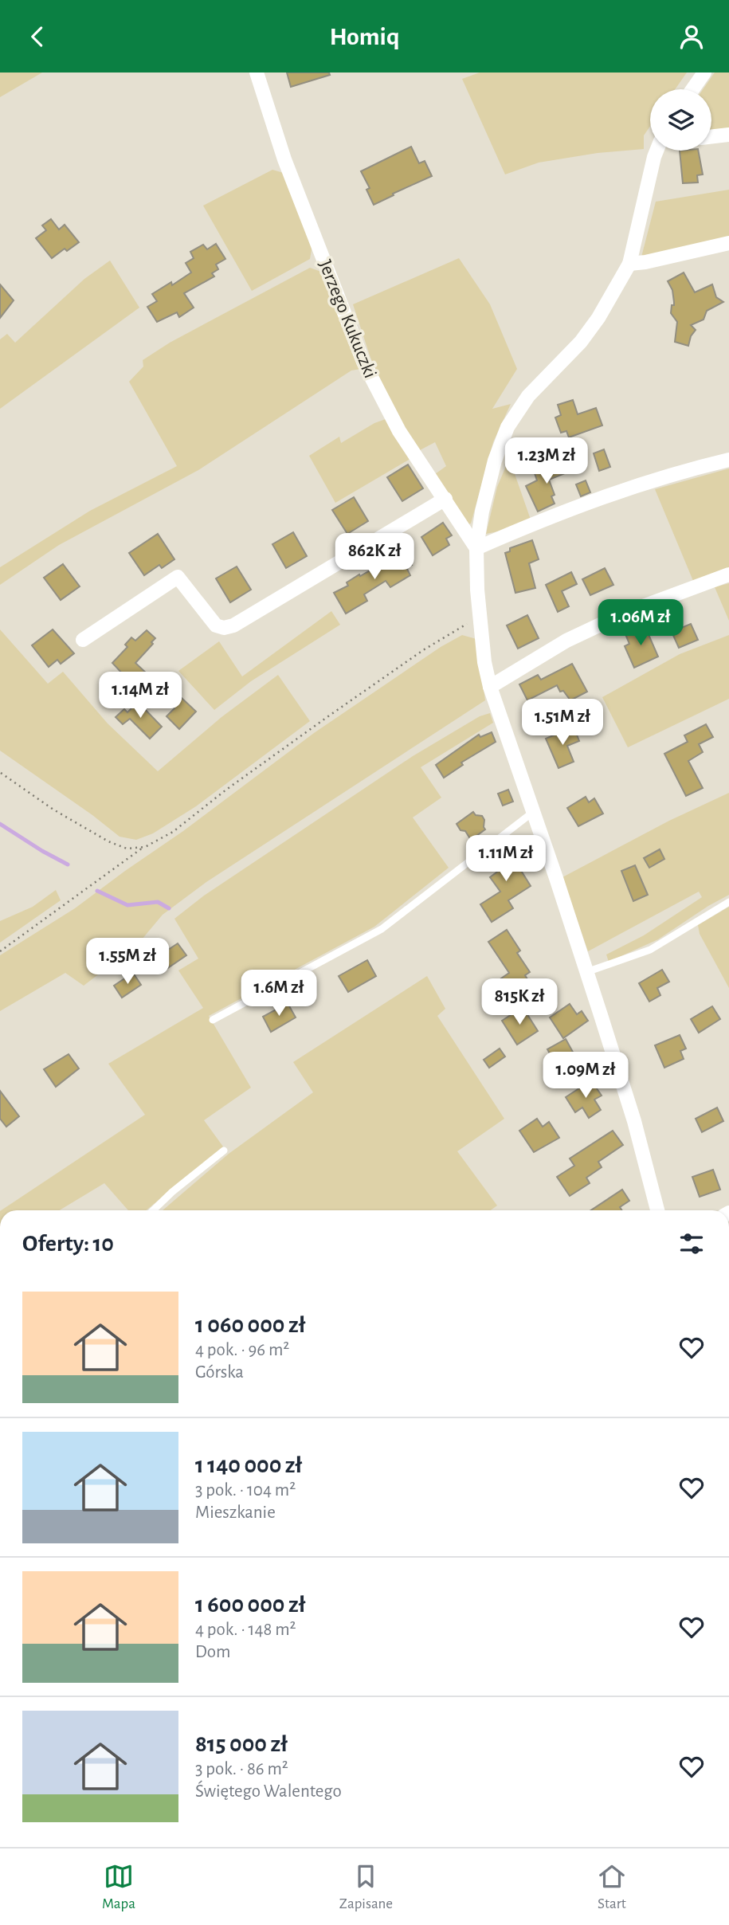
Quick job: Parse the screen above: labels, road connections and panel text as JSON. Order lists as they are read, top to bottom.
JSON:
{
  "streets": {
    "street": ["Jerzego Kukuczki"]
  },
  "page": {
    "header": "Homiq",
    "price": [
      "1.23M zł",
      "862K zł",
      "1.06M zł",
      "1.14M zł",
      "1.51M zł",
      "1.11M zł",
      "1.55M zł",
      "1.6M zł",
      "815K zł",
      "1.09M zł"
    ],
    "heading": "Oferty: 10",
    "list": [
      {
        "name": "1 060 000 zł",
        "note": "4 pok. · 96 m² · Górska"
      },
      {
        "name": "1 140 000 zł",
        "note": "3 pok. · 104 m² · Mieszkanie"
      },
      {
        "name": "1 600 000 zł",
        "note": "4 pok. · 148 m² · Dom"
      },
      {
        "name": "815 000 zł",
        "note": "3 pok. · 86 m² · Świętego Walentego"
      }
    ],
    "tabs": ["Mapa", "Zapisane", "Start"]
  }
}
